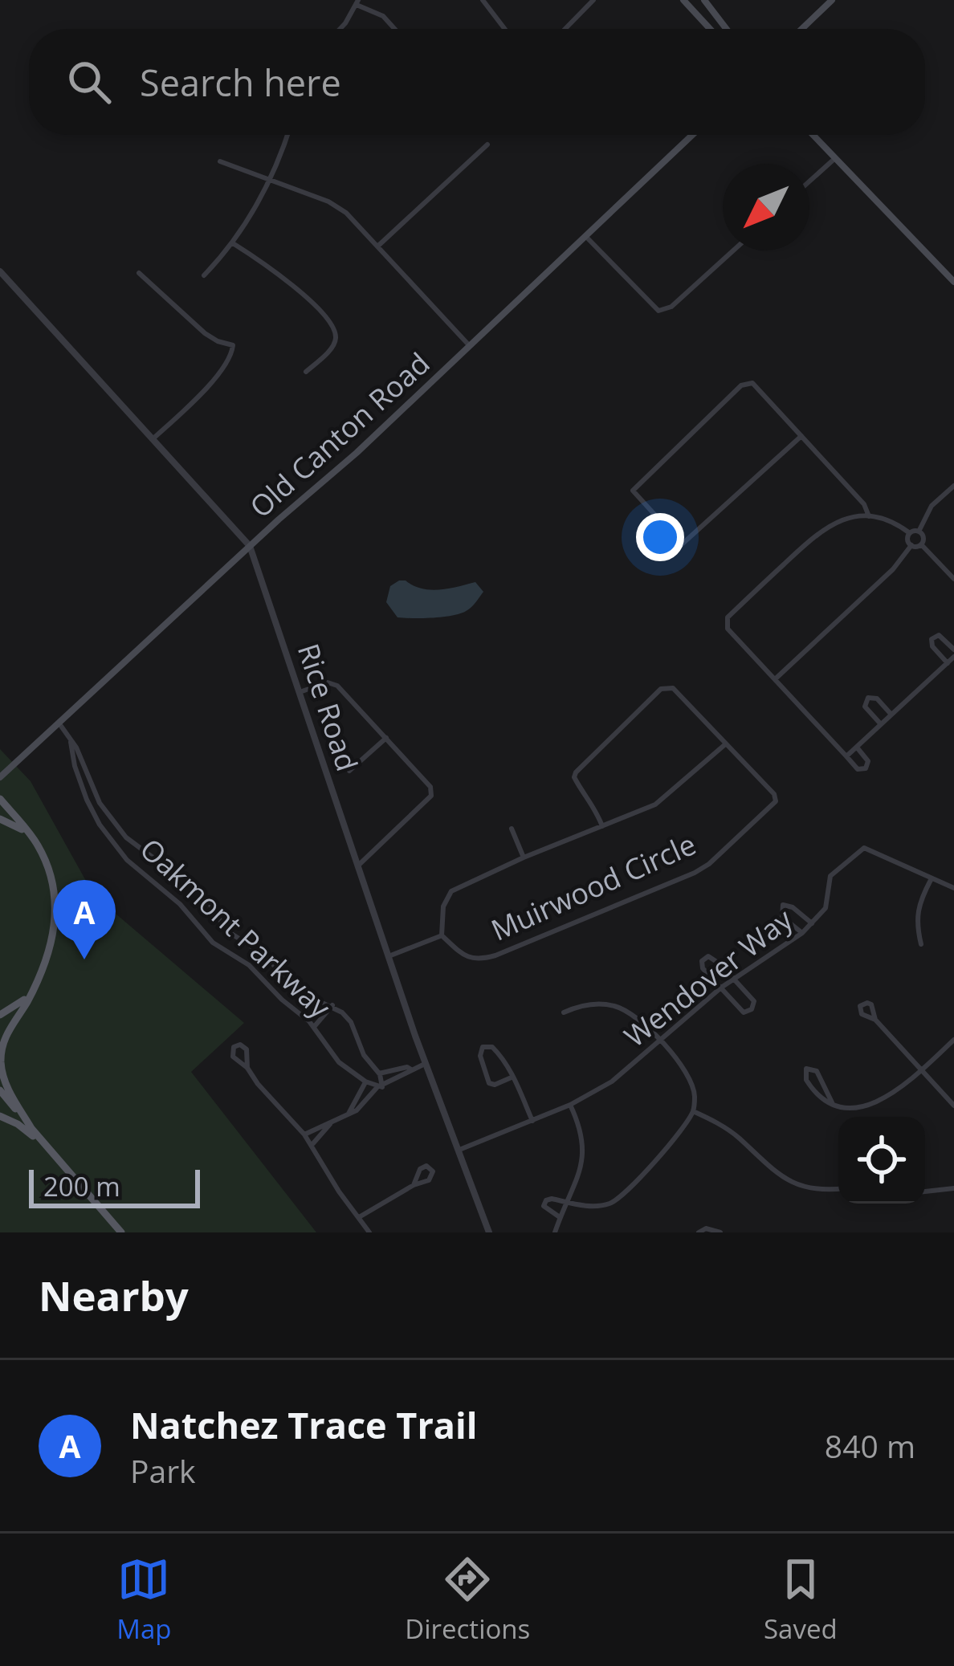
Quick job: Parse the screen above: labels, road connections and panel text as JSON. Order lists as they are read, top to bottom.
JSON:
{
  "streets": {
    "main road": ["Old Canton Road"],
    "street": [
      "Rice Road",
      "Muirwood Circle",
      "Oakmont Parkway",
      "Wendover Way"
    ]
  },
  "crossings": [
    ["Old Canton Road", "Rice Road"],
    ["Old Canton Road", "Oakmont Parkway"],
    ["Rice Road", "Wendover Way"]
  ],
  "scale_bar": "200 m",
  "north": "bottom left",
  "page": {
    "search": "Search here",
    "pins": "A",
    "scale": "200 m",
    "heading": "Nearby",
    "list": [
      {
        "mark": "A",
        "name": "Natchez Trace Trail",
        "note": "Park",
        "value": "840 m"
      }
    ],
    "nav": ["Map", "Directions", "Saved"]
  }
}
